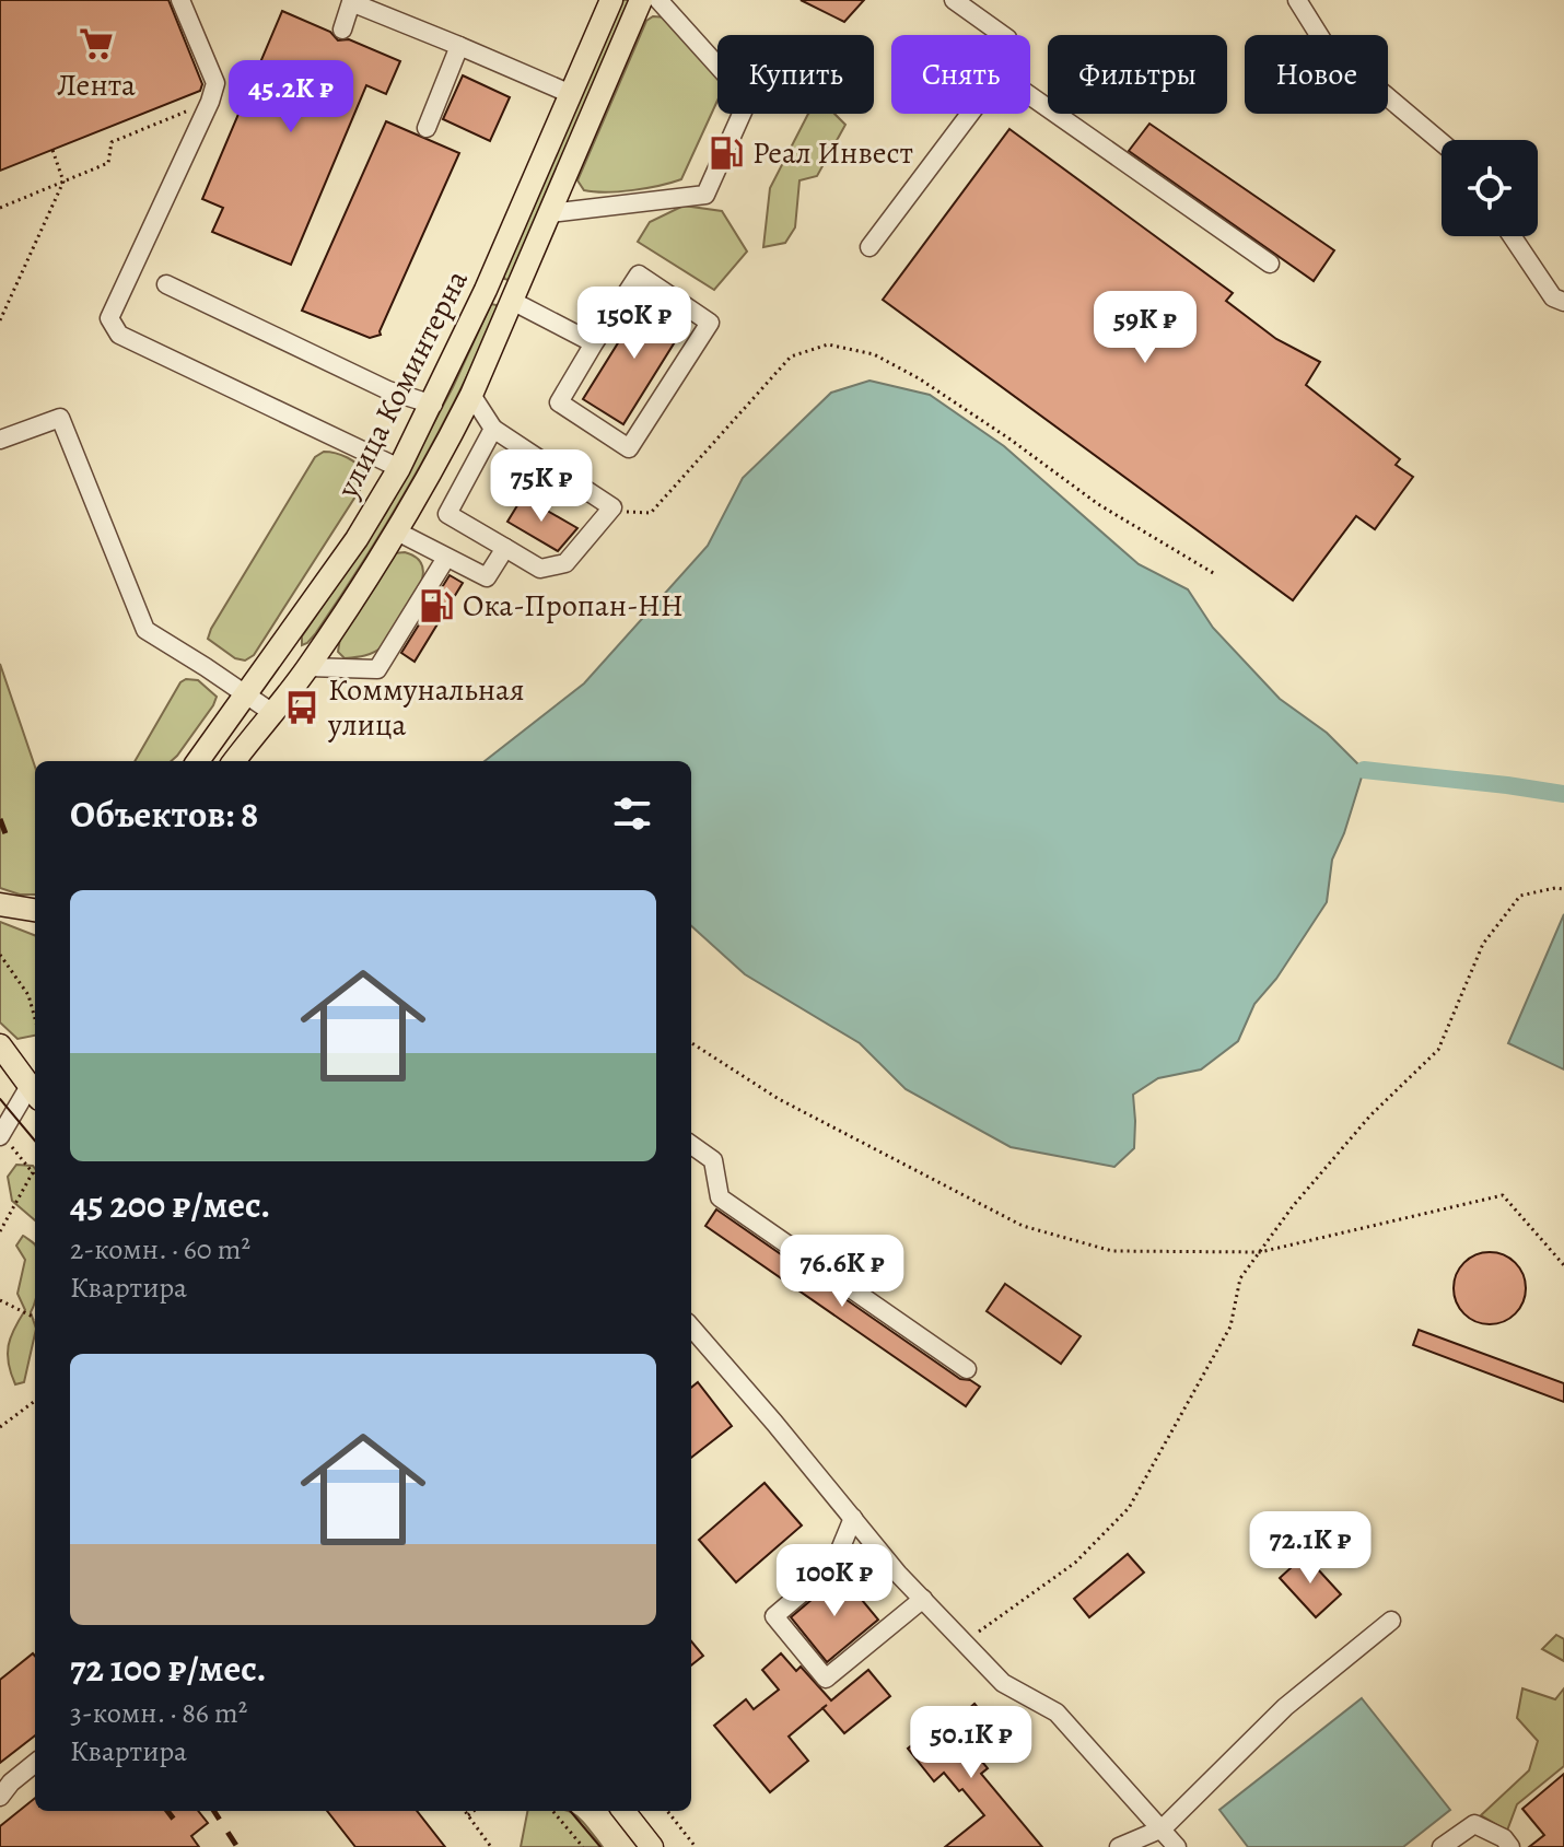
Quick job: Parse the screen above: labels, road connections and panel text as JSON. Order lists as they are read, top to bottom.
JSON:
{
  "streets": {
    "main road": ["улица Коминтерна"]
  },
  "places": {
    "supermarket": ["Лента"],
    "fuel station": ["Реал Инвест", "Ока-Пропан-НН"],
    "bus stop": ["Коммунальная улица"]
  },
  "page": {
    "chip": [
      "Купить",
      "Снять",
      "Фильтры",
      "Новое"
    ],
    "price": [
      "45.2K ₽",
      "150K ₽",
      "59K ₽",
      "75K ₽",
      "76.6K ₽",
      "72.1K ₽",
      "100K ₽",
      "50.1K ₽"
    ],
    "heading": "Объектов: 8",
    "list": [
      {
        "name": "45 200 ₽/мес.",
        "note": "2-комн. · 60 m² · Квартира"
      },
      {
        "name": "72 100 ₽/мес.",
        "note": "3-комн. · 86 m² · Квартира"
      }
    ]
  }
}
